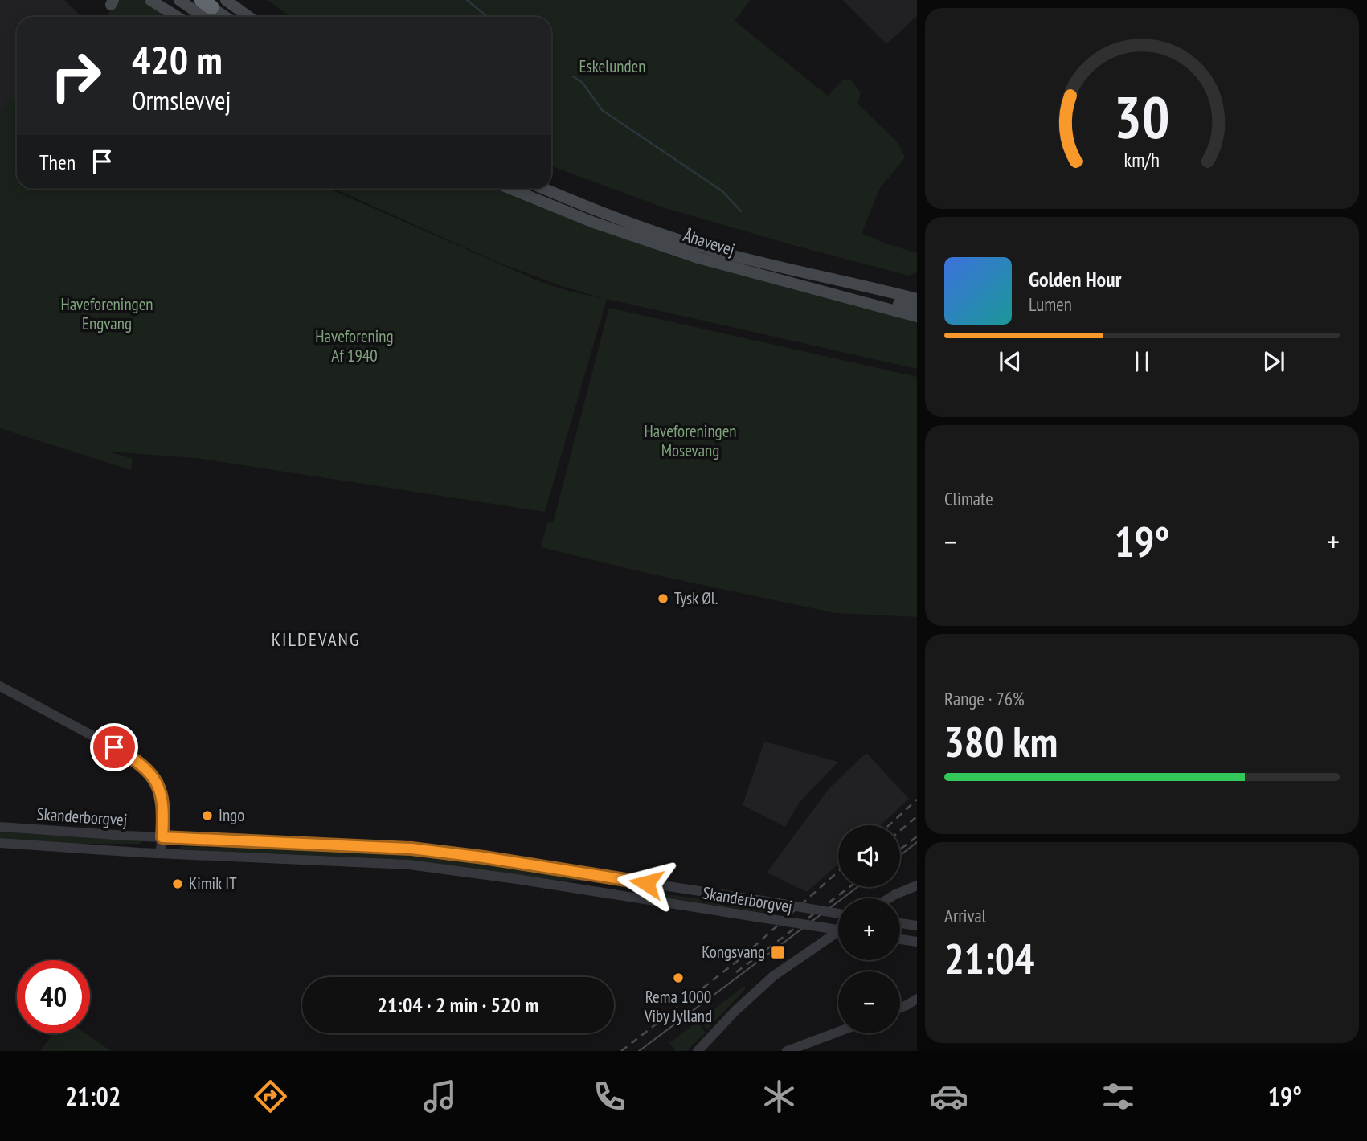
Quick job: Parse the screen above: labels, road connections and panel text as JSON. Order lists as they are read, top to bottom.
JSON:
{
  "streets": {
    "main road": ["Åhavevej"],
    "street": ["Skanderborgvej"]
  },
  "districts": ["KILDEVANG"],
  "parks": [
    "Eskelunden",
    "Haveforeningen Engvang",
    "Haveforening Af 1940",
    "Haveforeningen Mosevang"
  ],
  "places": {
    "other": [
      "Tysk Øl.",
      "Ingo",
      "Kimik IT",
      "Rema 1000 Viby Jylland"
    ],
    "transit": ["Kongsvang"]
  },
  "page": {
    "turn": ["420 m", "Ormslevvej"],
    "then": "Then",
    "song": ["Golden Hour", "Lumen"],
    "tile": [
      "Climate",
      ["Range · 76%", "380 km"],
      ["Arrival", "21:04"]
    ],
    "heat": ["−", "19°", "+"],
    "map_buttons": ["+", "−"],
    "limit": "40",
    "trip": "21:04 · 2 min · 520 m",
    "tabs": ["21:02", "19°"],
    "gauge": ["30", "km/h"]
  }
}
